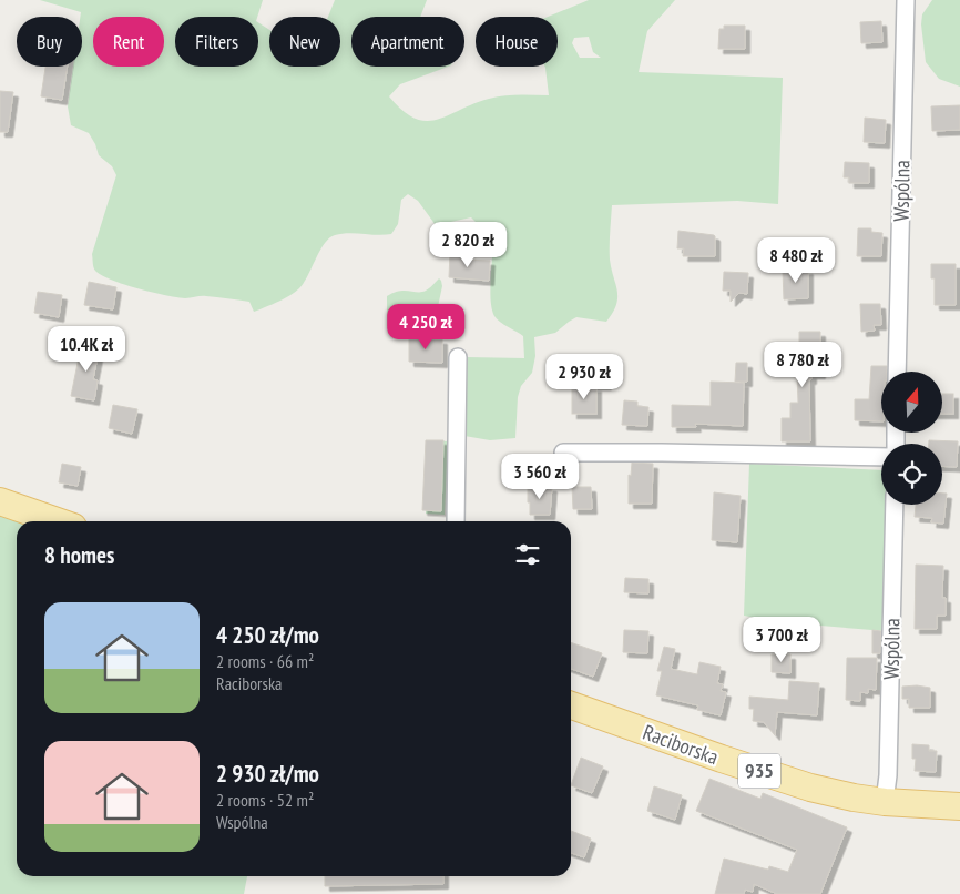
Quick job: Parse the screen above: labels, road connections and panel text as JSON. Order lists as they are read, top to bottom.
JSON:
{
  "streets": {
    "main road": ["Raciborska", "935"],
    "street": ["Wspólna"]
  },
  "crossings": [
    ["Wspólna", "Raciborska"]
  ],
  "north": "top",
  "page": {
    "chip": [
      "Buy",
      "Rent",
      "Filters",
      "New",
      "Apartment",
      "House"
    ],
    "price": [
      "2 820 zł",
      "8 480 zł",
      "4 250 zł",
      "10.4K zł",
      "8 780 zł",
      "2 930 zł",
      "3 560 zł",
      "3 700 zł"
    ],
    "heading": "8 homes",
    "list": [
      {
        "name": "4 250 zł/mo",
        "note": "2 rooms · 66 m² · Raciborska"
      },
      {
        "name": "2 930 zł/mo",
        "note": "2 rooms · 52 m² · Wspólna"
      }
    ]
  }
}
